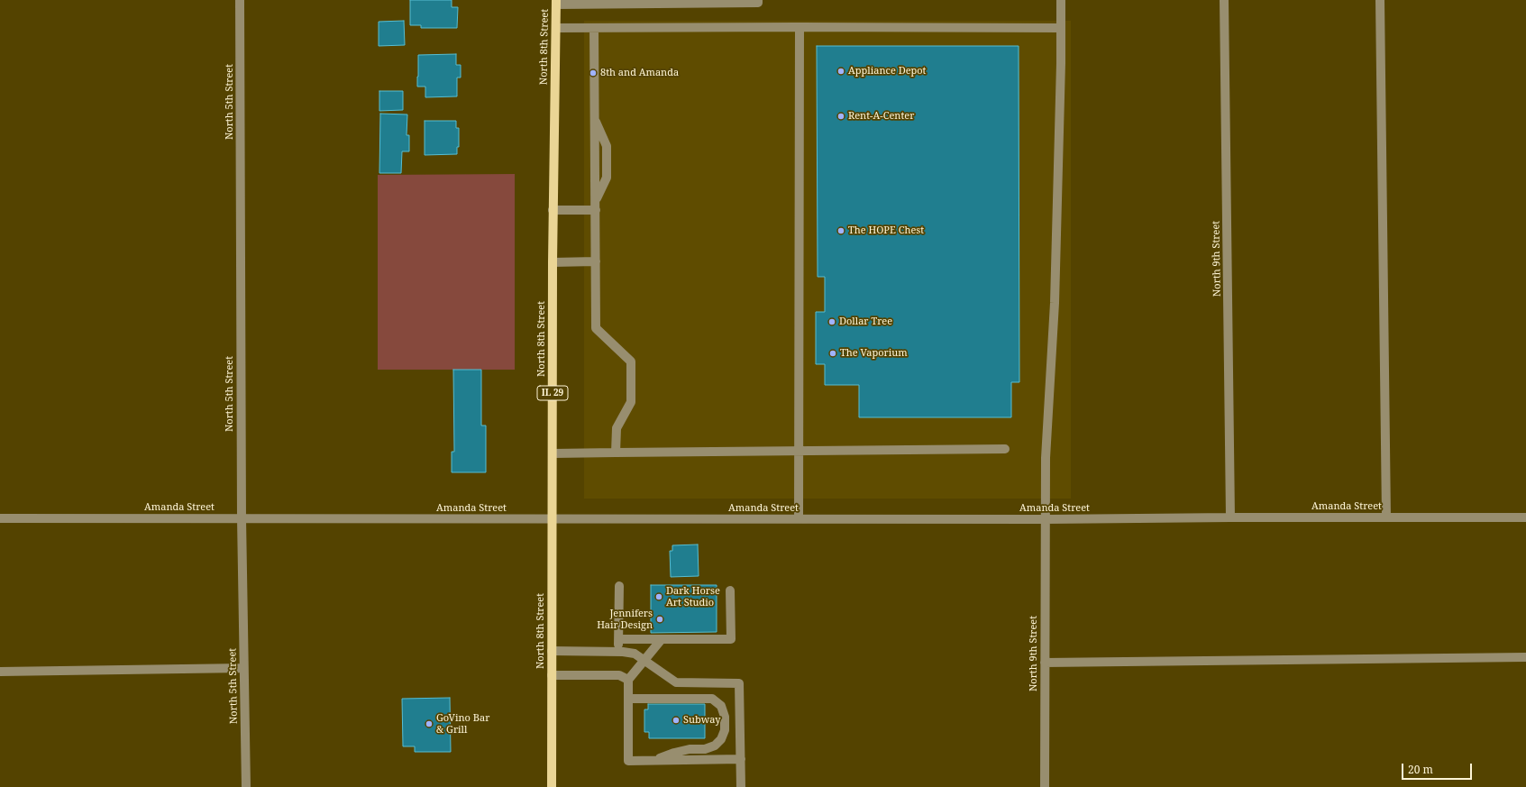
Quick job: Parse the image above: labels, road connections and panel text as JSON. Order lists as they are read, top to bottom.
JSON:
{
  "streets": {
    "main road": ["North 8th Street", "IL 29"],
    "street": ["North 5th Street", "North 9th Street", "Amanda Street"]
  },
  "crossings": [
    ["North 8th Street", "Amanda Street"],
    ["North 5th Street", "Amanda Street"],
    ["North 9th Street", "Amanda Street"]
  ],
  "places": [
    "Appliance Depot",
    "8th and Amanda",
    "Rent-A-Center",
    "The HOPE Chest",
    "Dollar Tree",
    "The Vaporium",
    "Dark Horse Art Studio",
    "Jennifers Hair Design",
    "Subway",
    "GoVino Bar & Grill"
  ],
  "scale_bar": "20 m"
}
